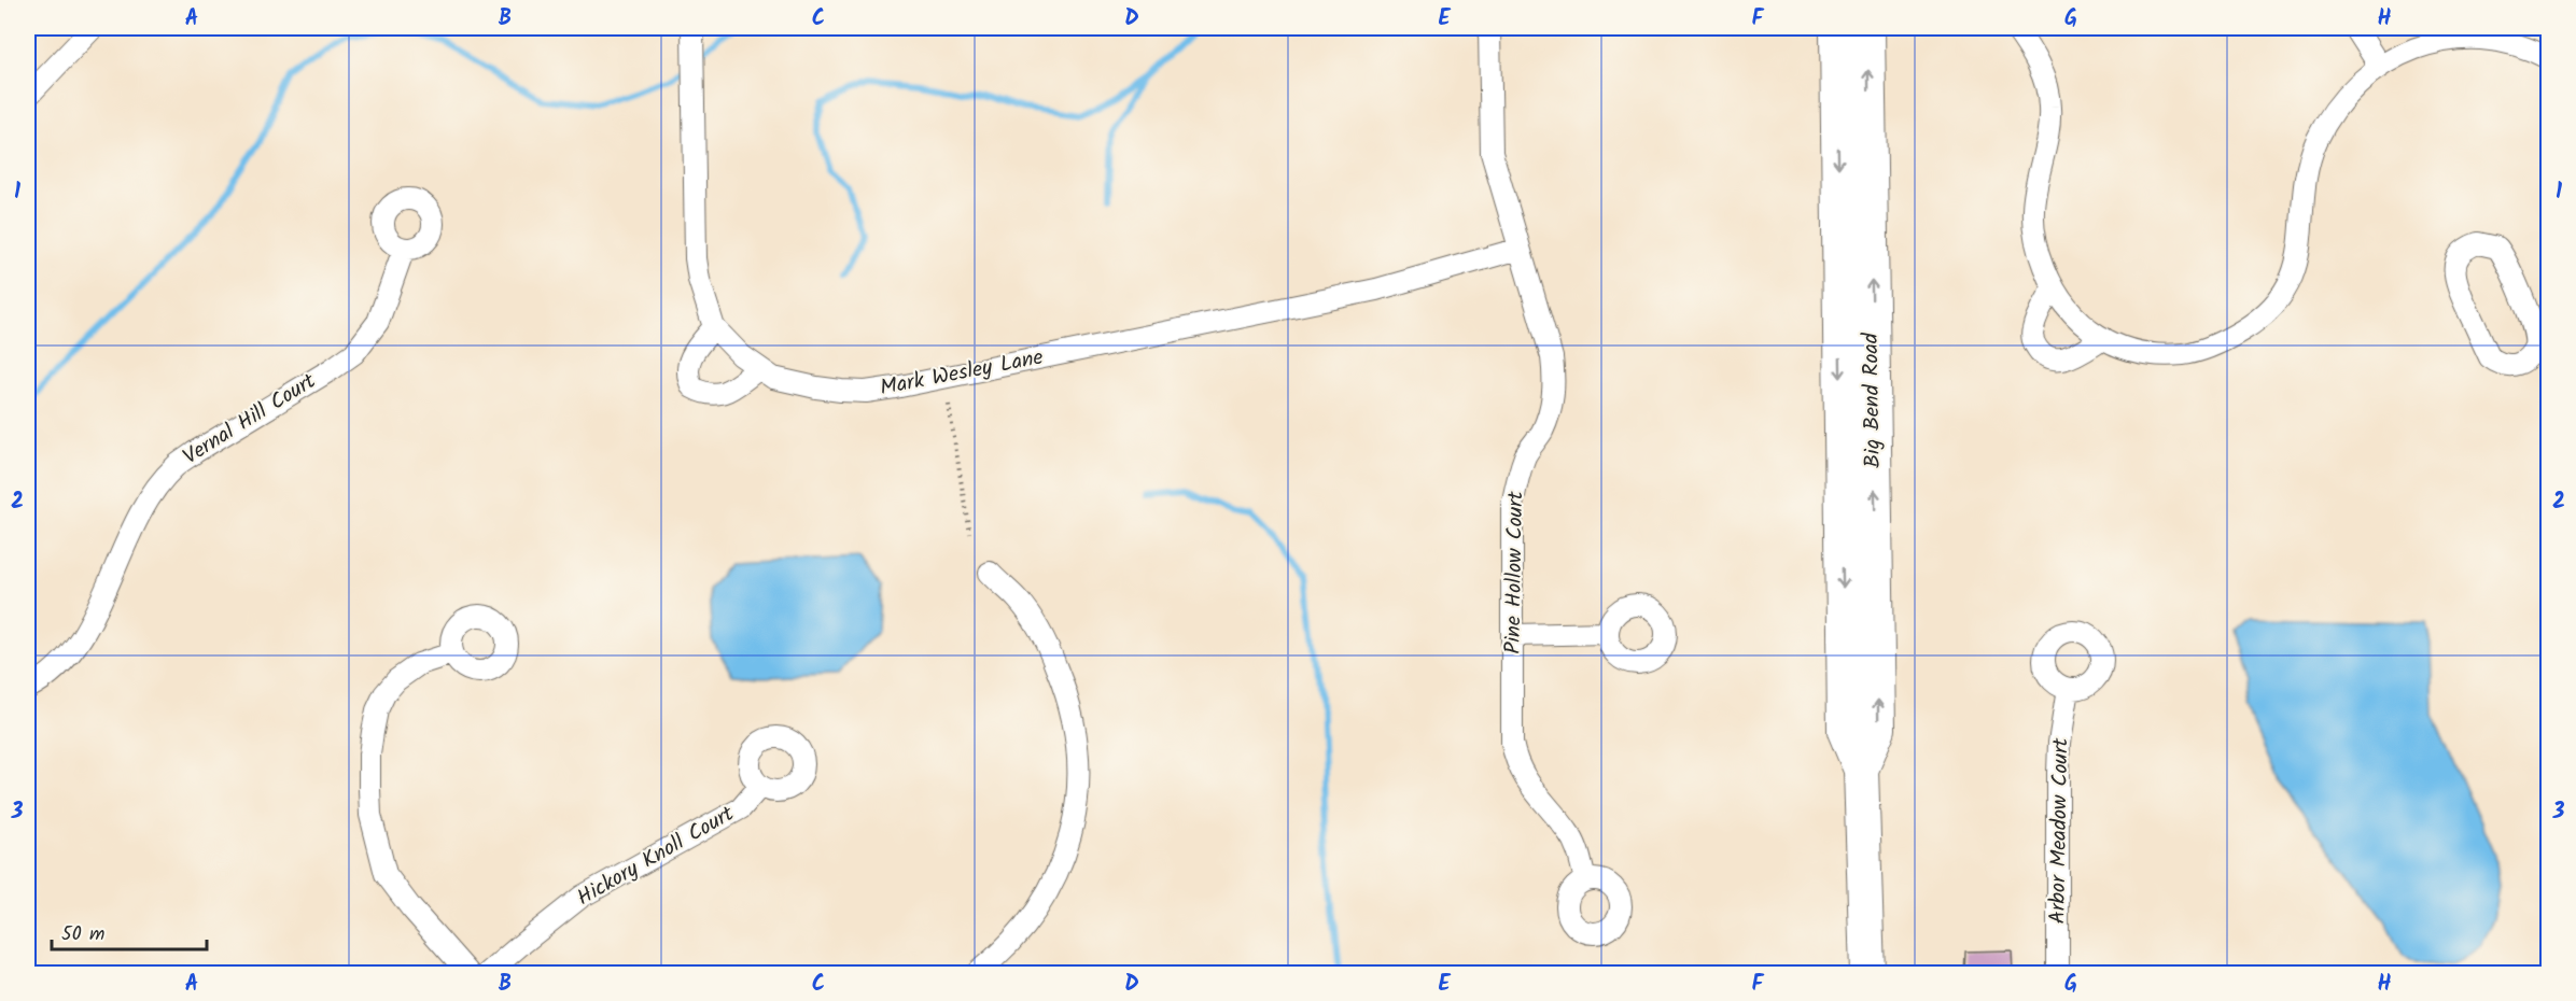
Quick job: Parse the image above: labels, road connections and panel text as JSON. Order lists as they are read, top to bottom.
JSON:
{
  "streets": {
    "main road": ["Big Bend Road"],
    "street": [
      "Mark Wesley Lane",
      "Vernal Hill Court",
      "Pine Hollow Court",
      "Arbor Meadow Court",
      "Hickory Knoll Court"
    ]
  },
  "crossings": [
    ["Mark Wesley Lane", "Pine Hollow Court"]
  ],
  "scale_bar": "50 m",
  "grid": {
    "columns": [
      "A",
      "B",
      "C",
      "D",
      "E",
      "F",
      "G",
      "H"
    ],
    "rows": ["1", "2", "3"]
  }
}
